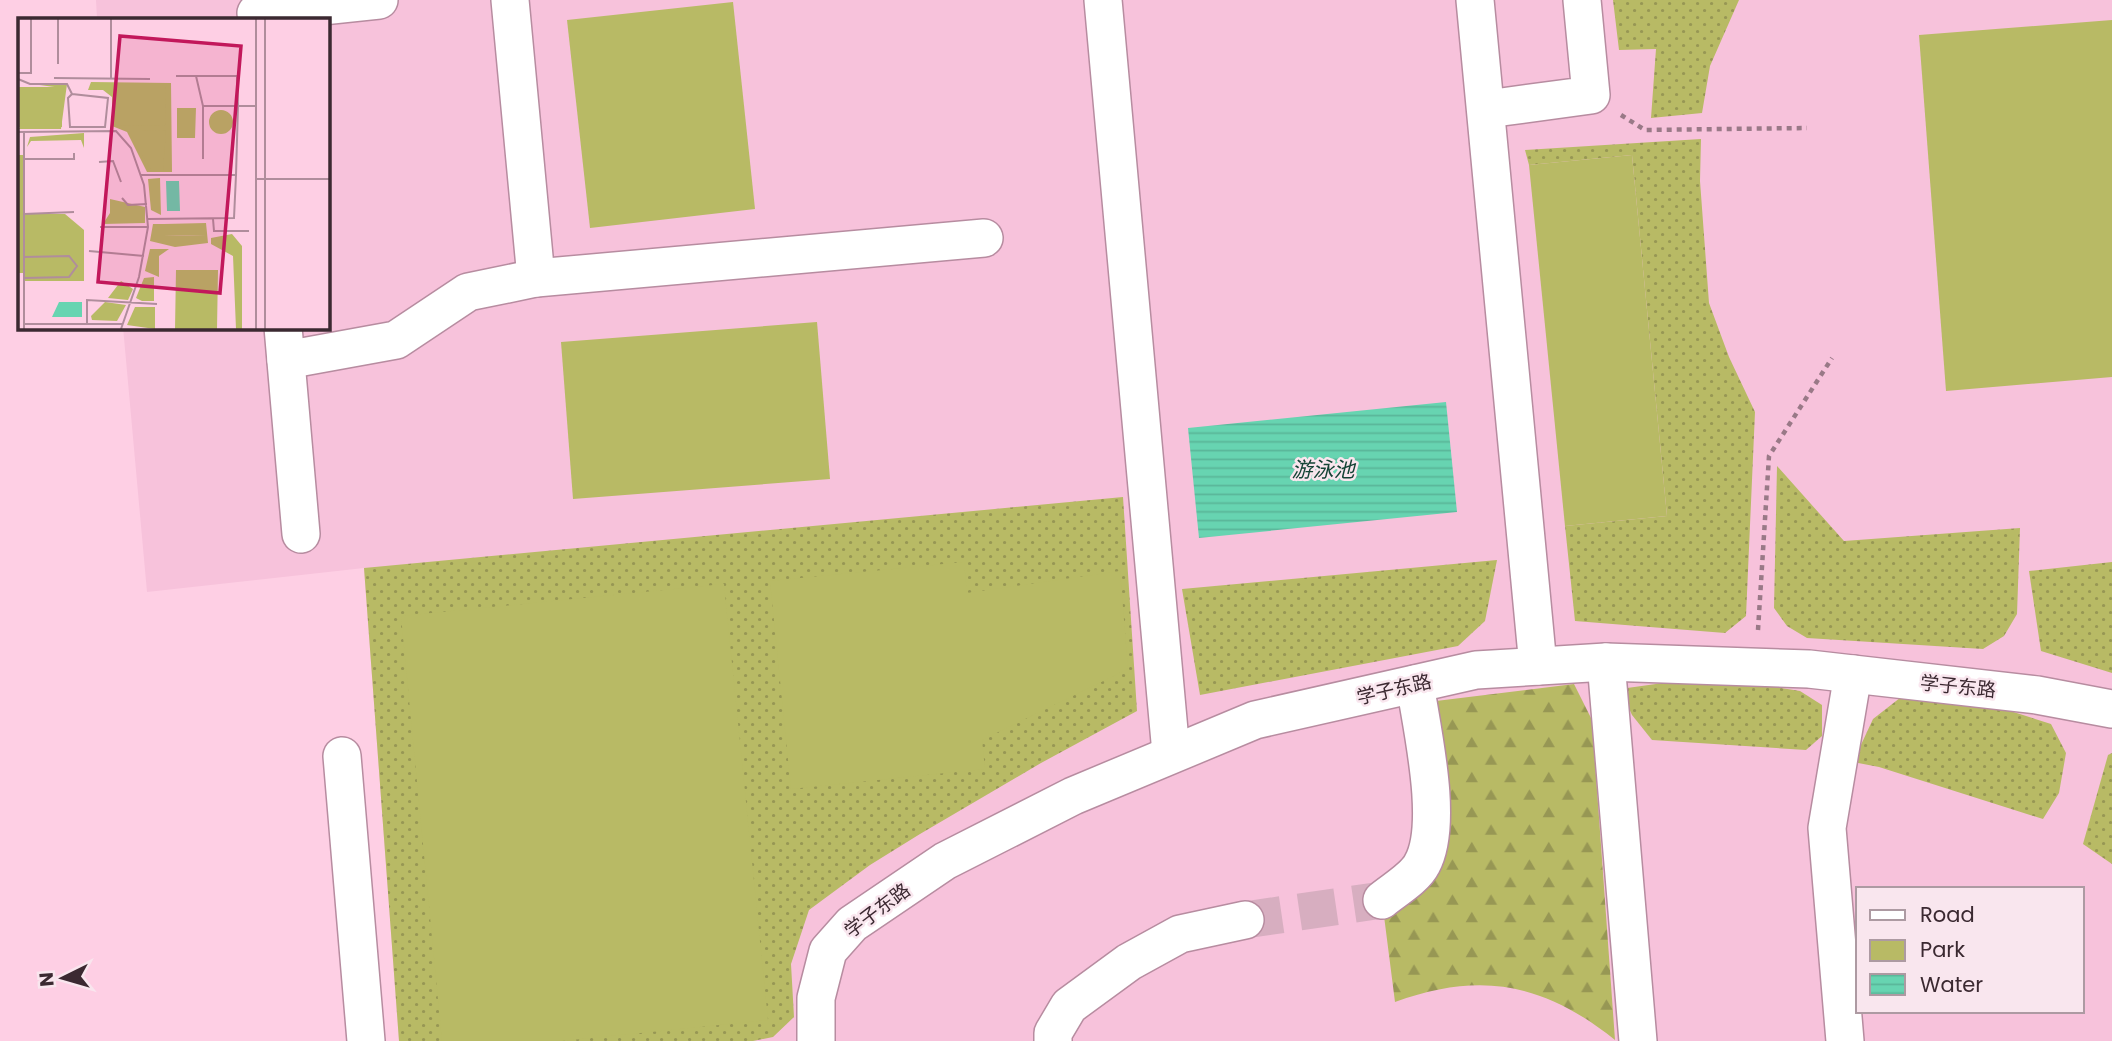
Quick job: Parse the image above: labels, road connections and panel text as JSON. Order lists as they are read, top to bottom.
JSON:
{
  "streets": {
    "lane": ["学子东路"]
  },
  "water": ["游泳池"],
  "legend": ["Road", "Park", "Water"],
  "north": "left"
}
